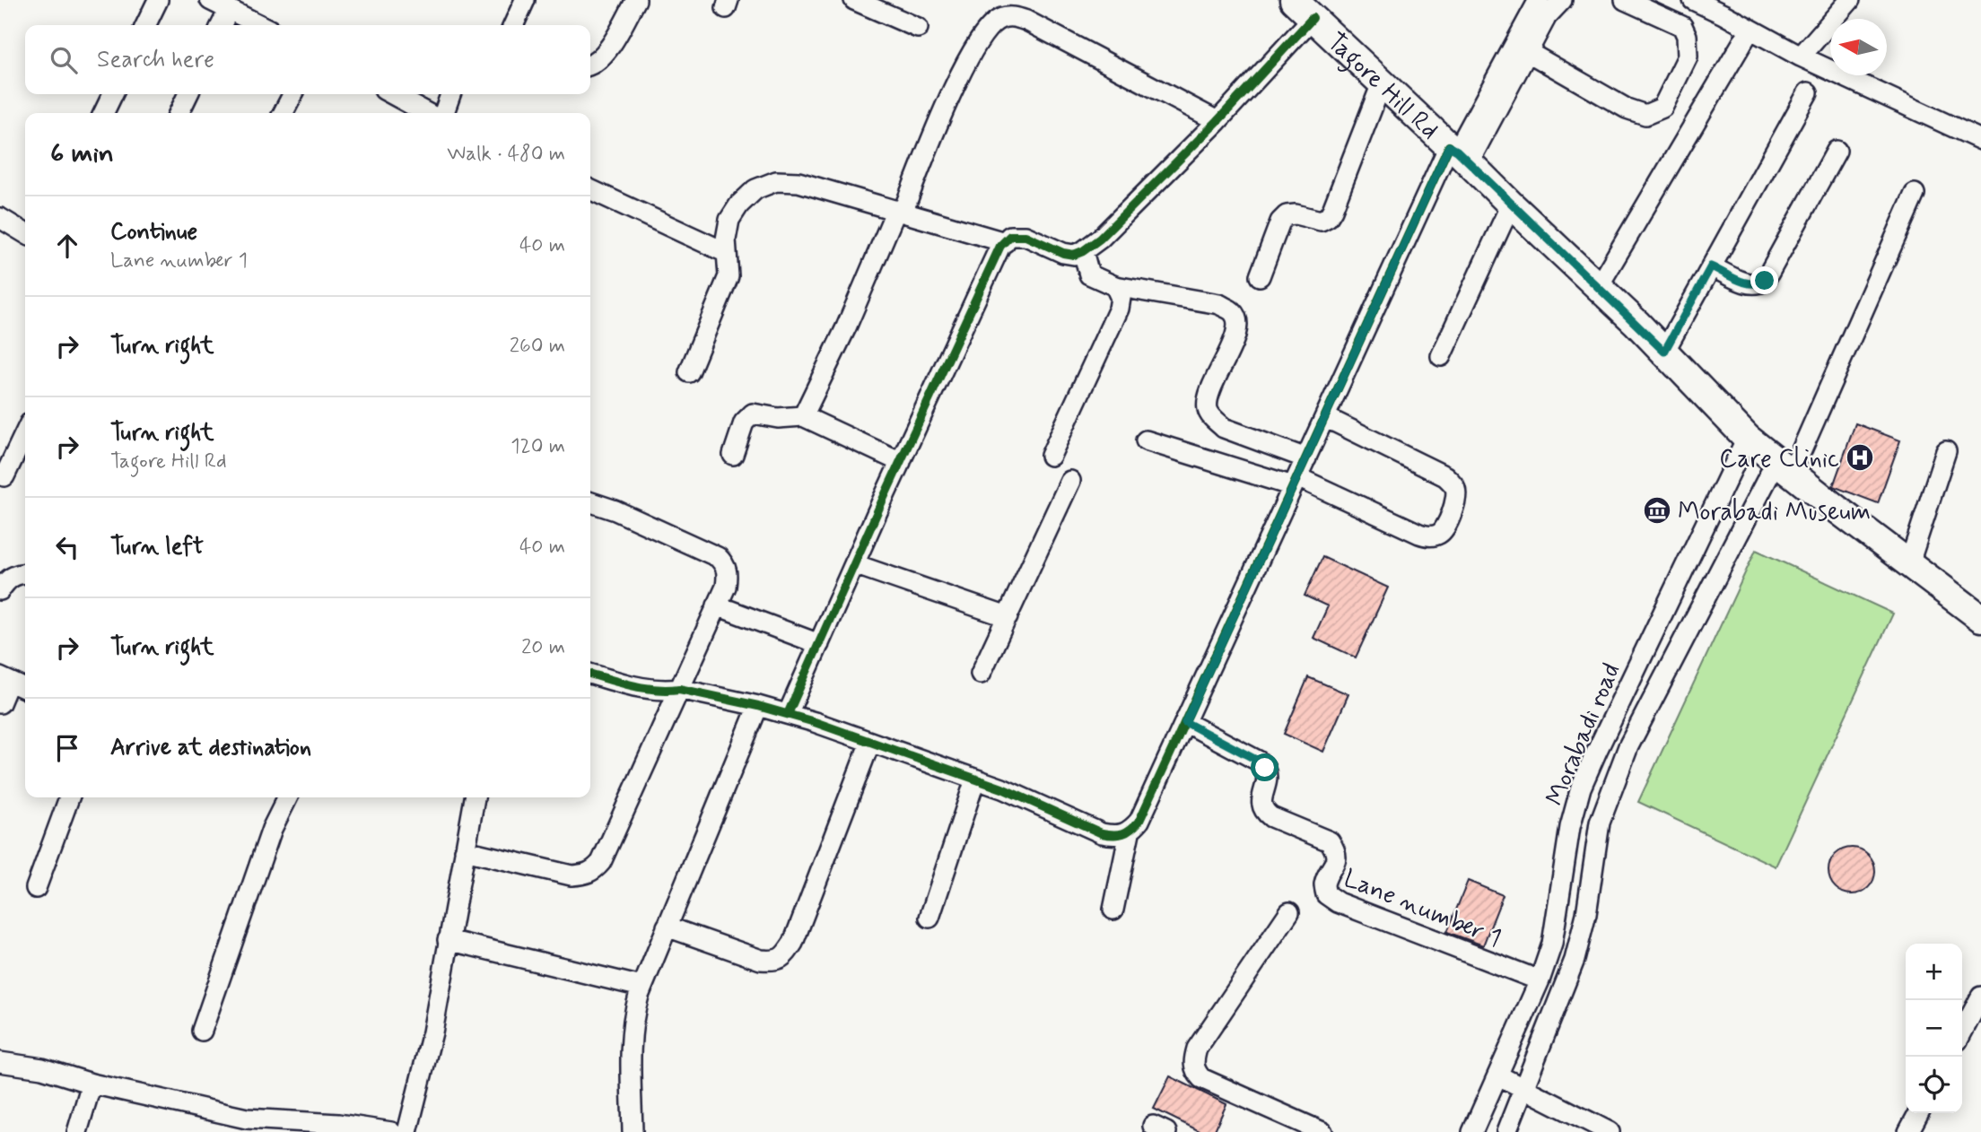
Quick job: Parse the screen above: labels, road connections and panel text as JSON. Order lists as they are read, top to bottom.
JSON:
{
  "streets": {
    "main road": ["Tagore Hill Rd"],
    "street": ["Morabadi road", "Lane number 1"]
  },
  "crossings": [
    ["Tagore Hill Rd", "Morabadi road"],
    ["Morabadi road", "Lane number 1"]
  ],
  "places": {
    "hospital": ["Care Clinic"],
    "museum": ["Morabadi Museum"]
  },
  "north": "left",
  "page": {
    "search": "Search here",
    "heading": ["6 min", "Walk · 480 m"],
    "list": [
      ["Continue", "Lane number 1", "40 m"],
      ["Turn right", "260 m"],
      ["Turn right", "Tagore Hill Rd", "120 m"],
      ["Turn left", "40 m"],
      ["Turn right", "20 m"],
      "Arrive at destination"
    ],
    "map_buttons": ["+", "−"]
  }
}
